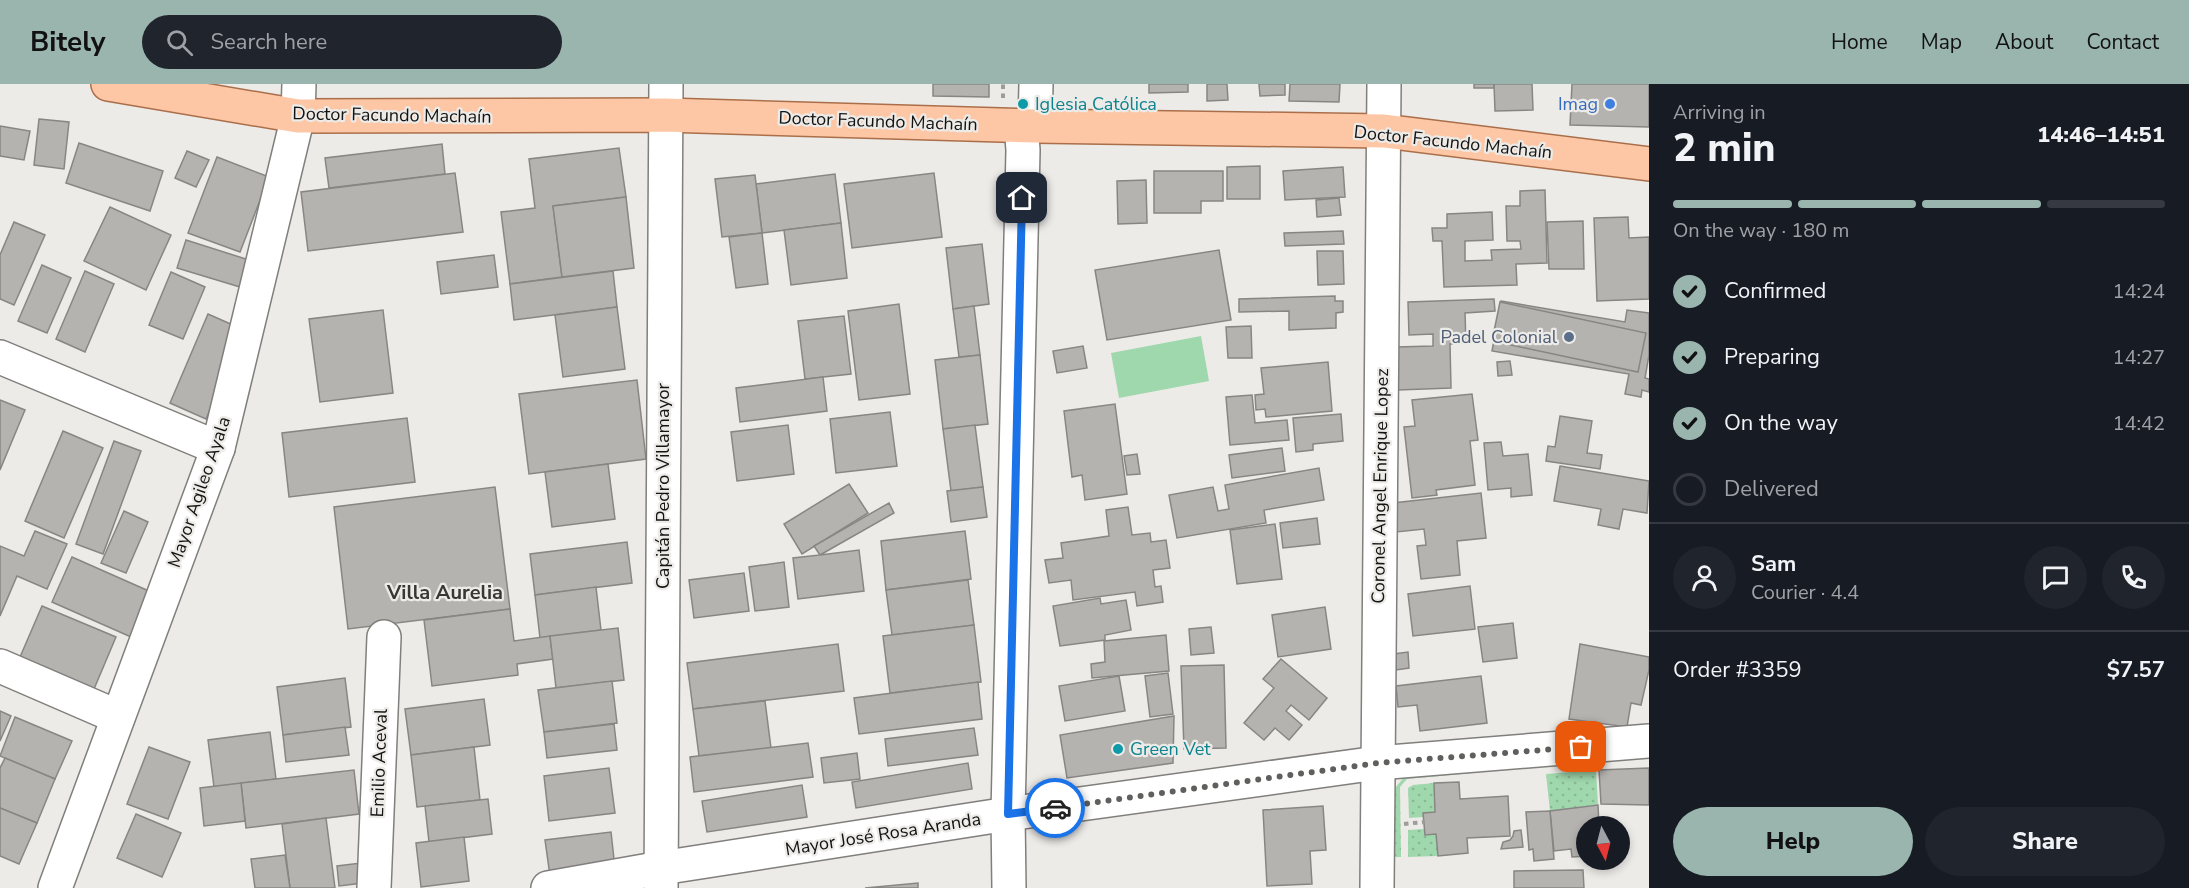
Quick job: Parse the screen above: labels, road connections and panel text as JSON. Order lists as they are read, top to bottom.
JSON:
{
  "streets": {
    "main road": ["Doctor Facundo Machaín"],
    "street": [
      "Capitán Pedro Villamayor",
      "Coronel Angel Enrique Lopez",
      "Mayor Agileo Ayala",
      "Emilio Aceval",
      "Mayor José Rosa Aranda"
    ]
  },
  "crossings": [
    ["Doctor Facundo Machaín", "Capitán Pedro Villamayor"],
    ["Doctor Facundo Machaín", "Coronel Angel Enrique Lopez"],
    ["Doctor Facundo Machaín", "Mayor Agileo Ayala"],
    ["Capitán Pedro Villamayor", "Mayor José Rosa Aranda"],
    ["Coronel Angel Enrique Lopez", "Mayor José Rosa Aranda"]
  ],
  "districts": ["Villa Aurelia"],
  "places": [
    "Iglesia Católica",
    "Imag",
    "Padel Colonial",
    "Green Vet"
  ],
  "north": "bottom",
  "page": {
    "header": "Bitely",
    "search": "Search here",
    "nav": [
      "Home",
      "Map",
      "About",
      "Contact"
    ],
    "heading": ["2 min", "Arriving in", "14:46–14:51"],
    "panel": [
      "Sam",
      "Courier · 4.4",
      "Order #3359",
      "$7.57"
    ],
    "bar": "On the way · 180 m",
    "list": [
      ["Confirmed", "14:24"],
      ["Preparing", "14:27"],
      ["On the way", "14:42"],
      "Delivered"
    ],
    "buttons": ["Help", "Share"]
  }
}
